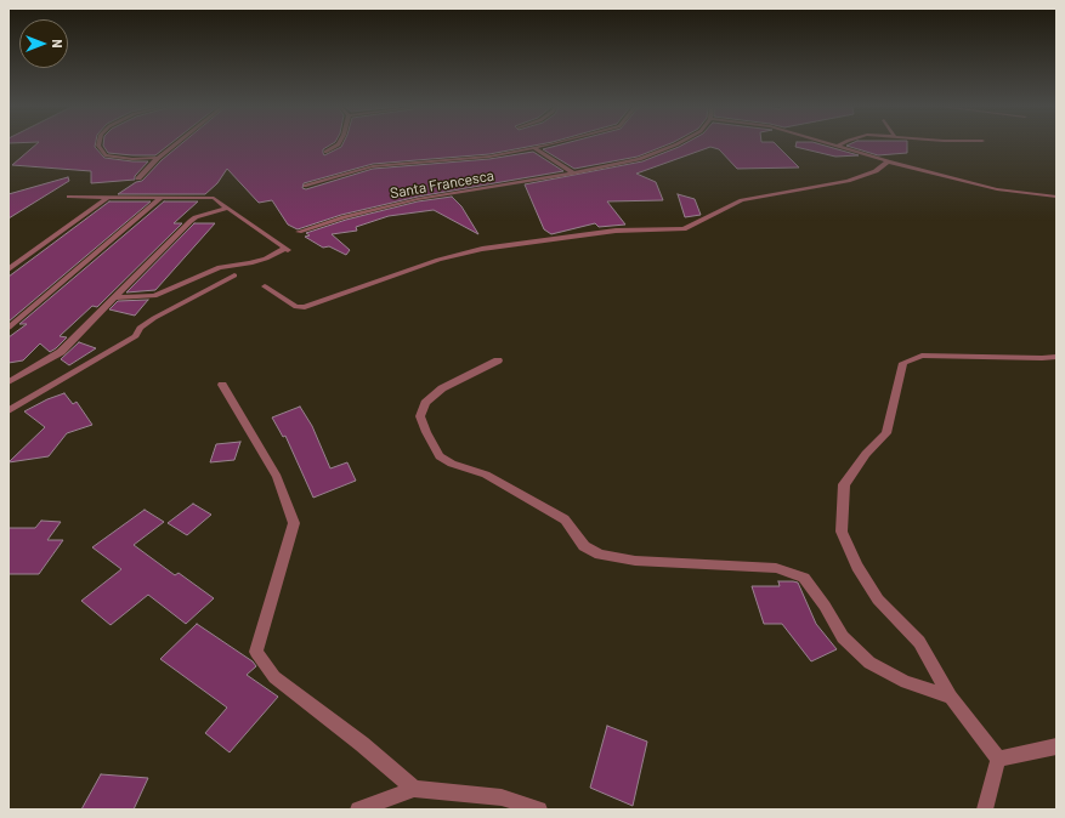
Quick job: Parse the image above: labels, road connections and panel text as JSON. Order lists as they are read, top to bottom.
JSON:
{
  "streets": {
    "street": ["Santa Francesca"]
  },
  "north": "right"
}
